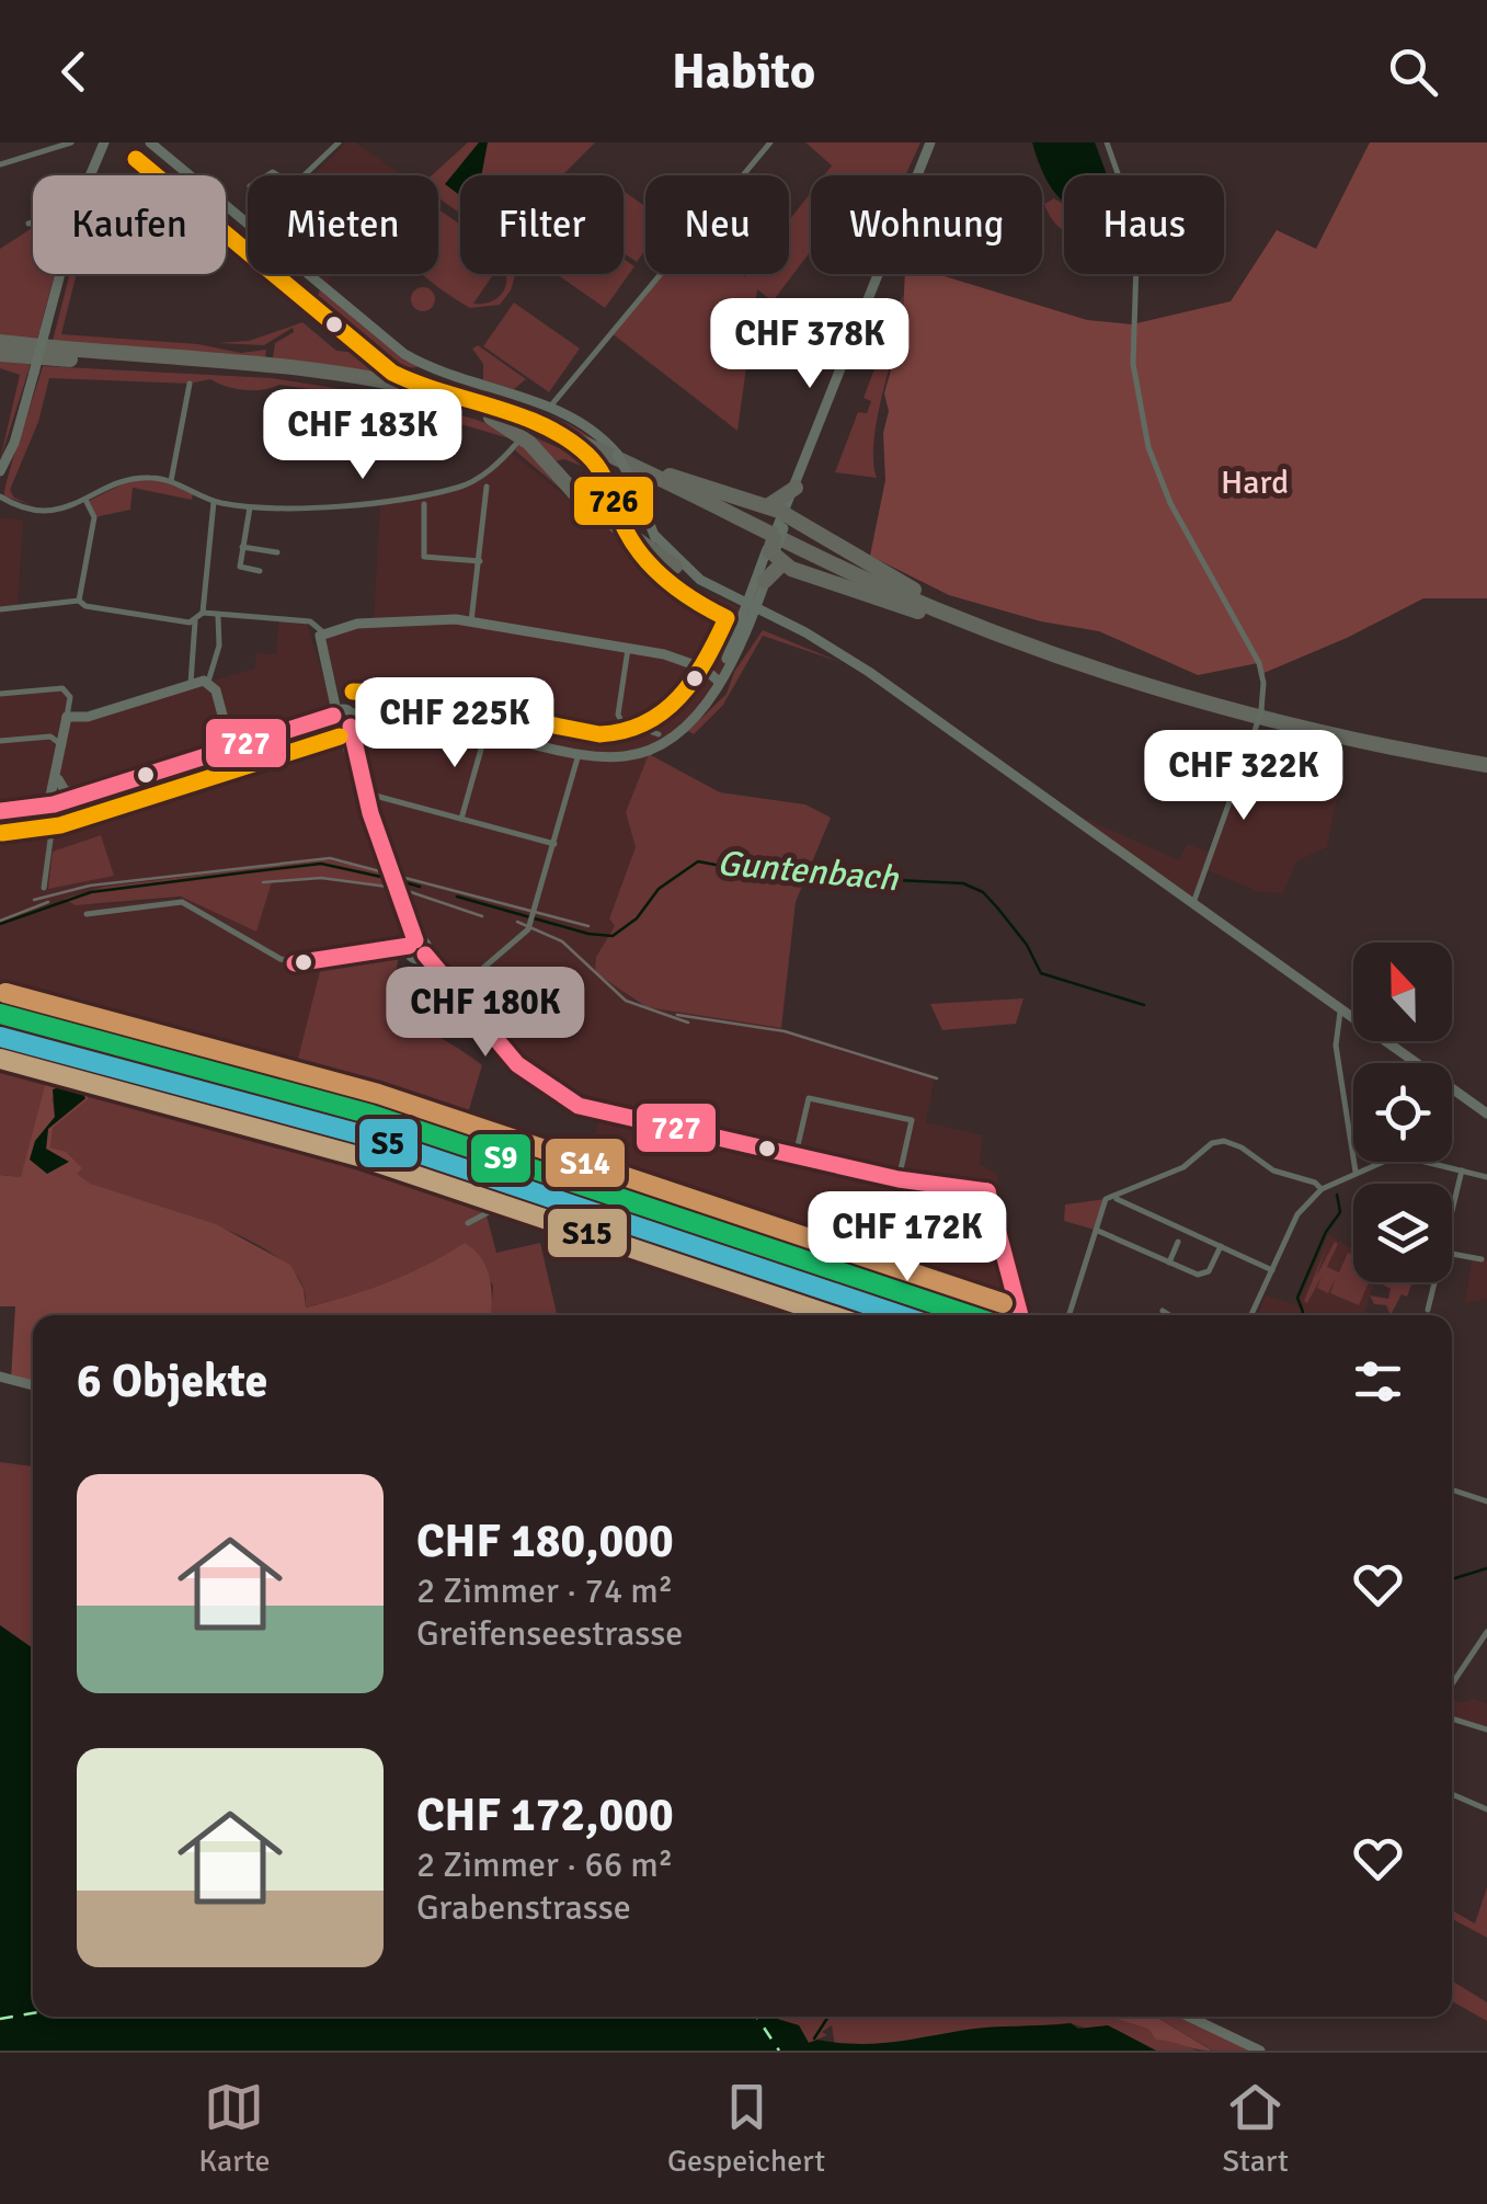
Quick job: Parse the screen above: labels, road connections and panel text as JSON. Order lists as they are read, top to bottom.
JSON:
{
  "water": ["Guntenbach"],
  "parks": ["Hard"],
  "lines": [
    "transit line 726",
    "transit line 727",
    "transit line S14",
    "transit line S9",
    "transit line S5",
    "transit line S15"
  ],
  "north": "top",
  "page": {
    "header": "Habito",
    "chip": [
      "Kaufen",
      "Mieten",
      "Filter",
      "Neu",
      "Wohnung",
      "Haus"
    ],
    "price": [
      "CHF 378K",
      "CHF 183K",
      "CHF 225K",
      "CHF 322K",
      "CHF 180K",
      "CHF 172K"
    ],
    "heading": "6 Objekte",
    "list": [
      {
        "name": "CHF 180,000",
        "note": "2 Zimmer · 74 m² · Greifenseestrasse"
      },
      {
        "name": "CHF 172,000",
        "note": "2 Zimmer · 66 m² · Grabenstrasse"
      }
    ],
    "tabs": ["Karte", "Gespeichert", "Start"]
  }
}
